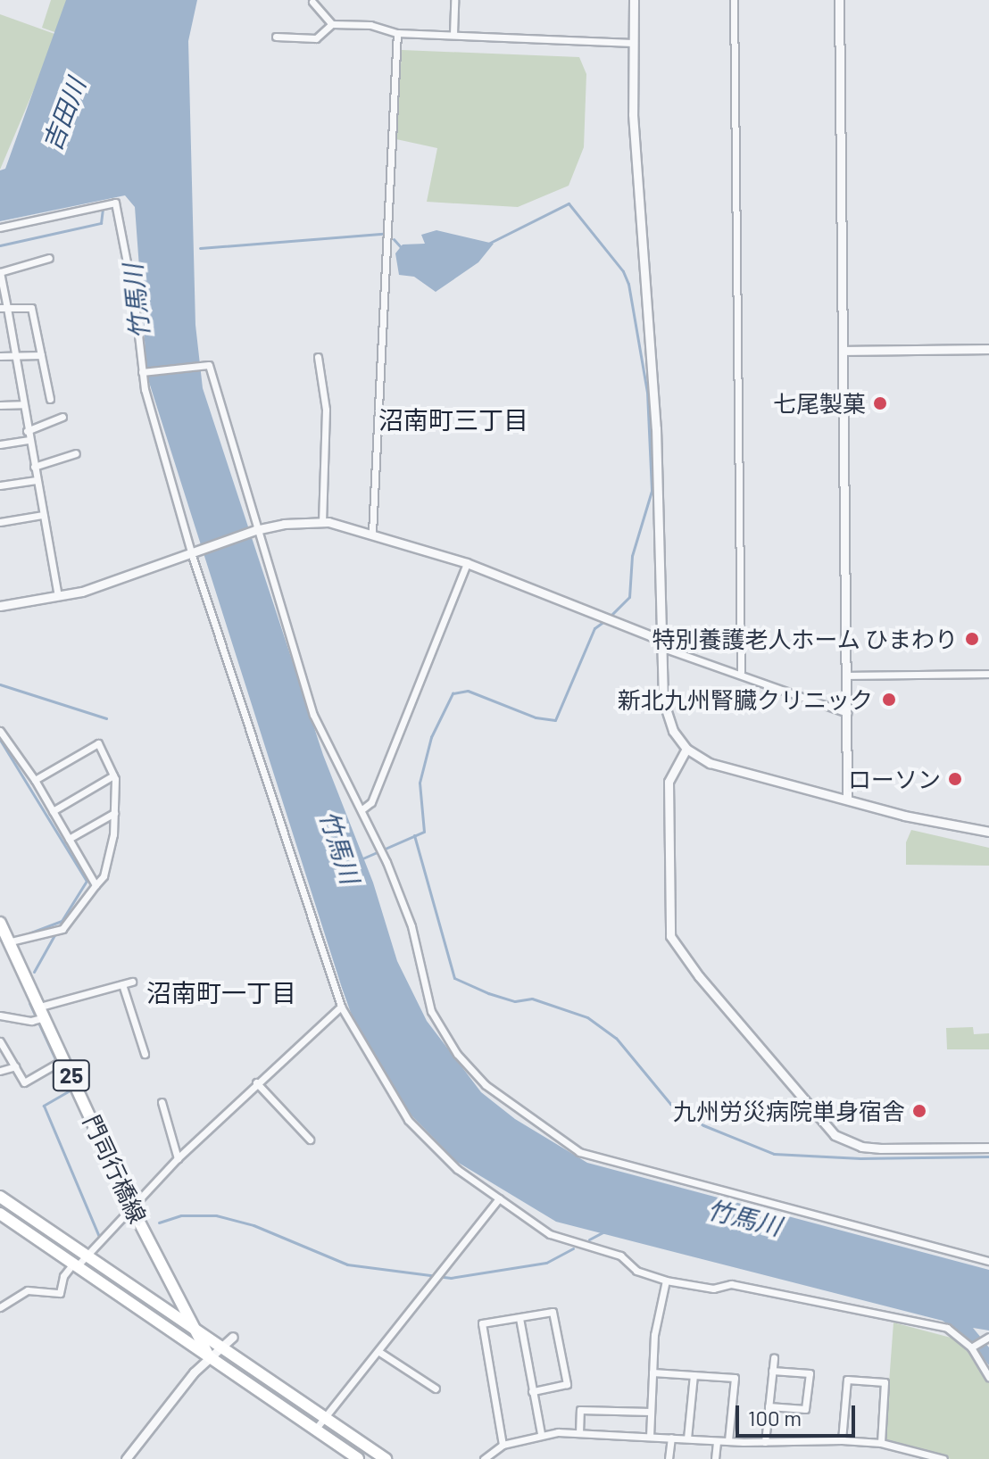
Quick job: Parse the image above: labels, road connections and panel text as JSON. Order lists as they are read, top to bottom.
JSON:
{
  "streets": {
    "main road": ["25", "門司行橋線"]
  },
  "districts": ["沼南町三丁目", "沼南町一丁目"],
  "water": ["吉田川", "竹馬川"],
  "places": [
    "七尾製菓",
    "特別養護老人ホーム ひまわり",
    "新北九州腎臓クリニック",
    "ローソン",
    "九州労災病院単身宿舎"
  ],
  "scale_bar": "100 m"
}
